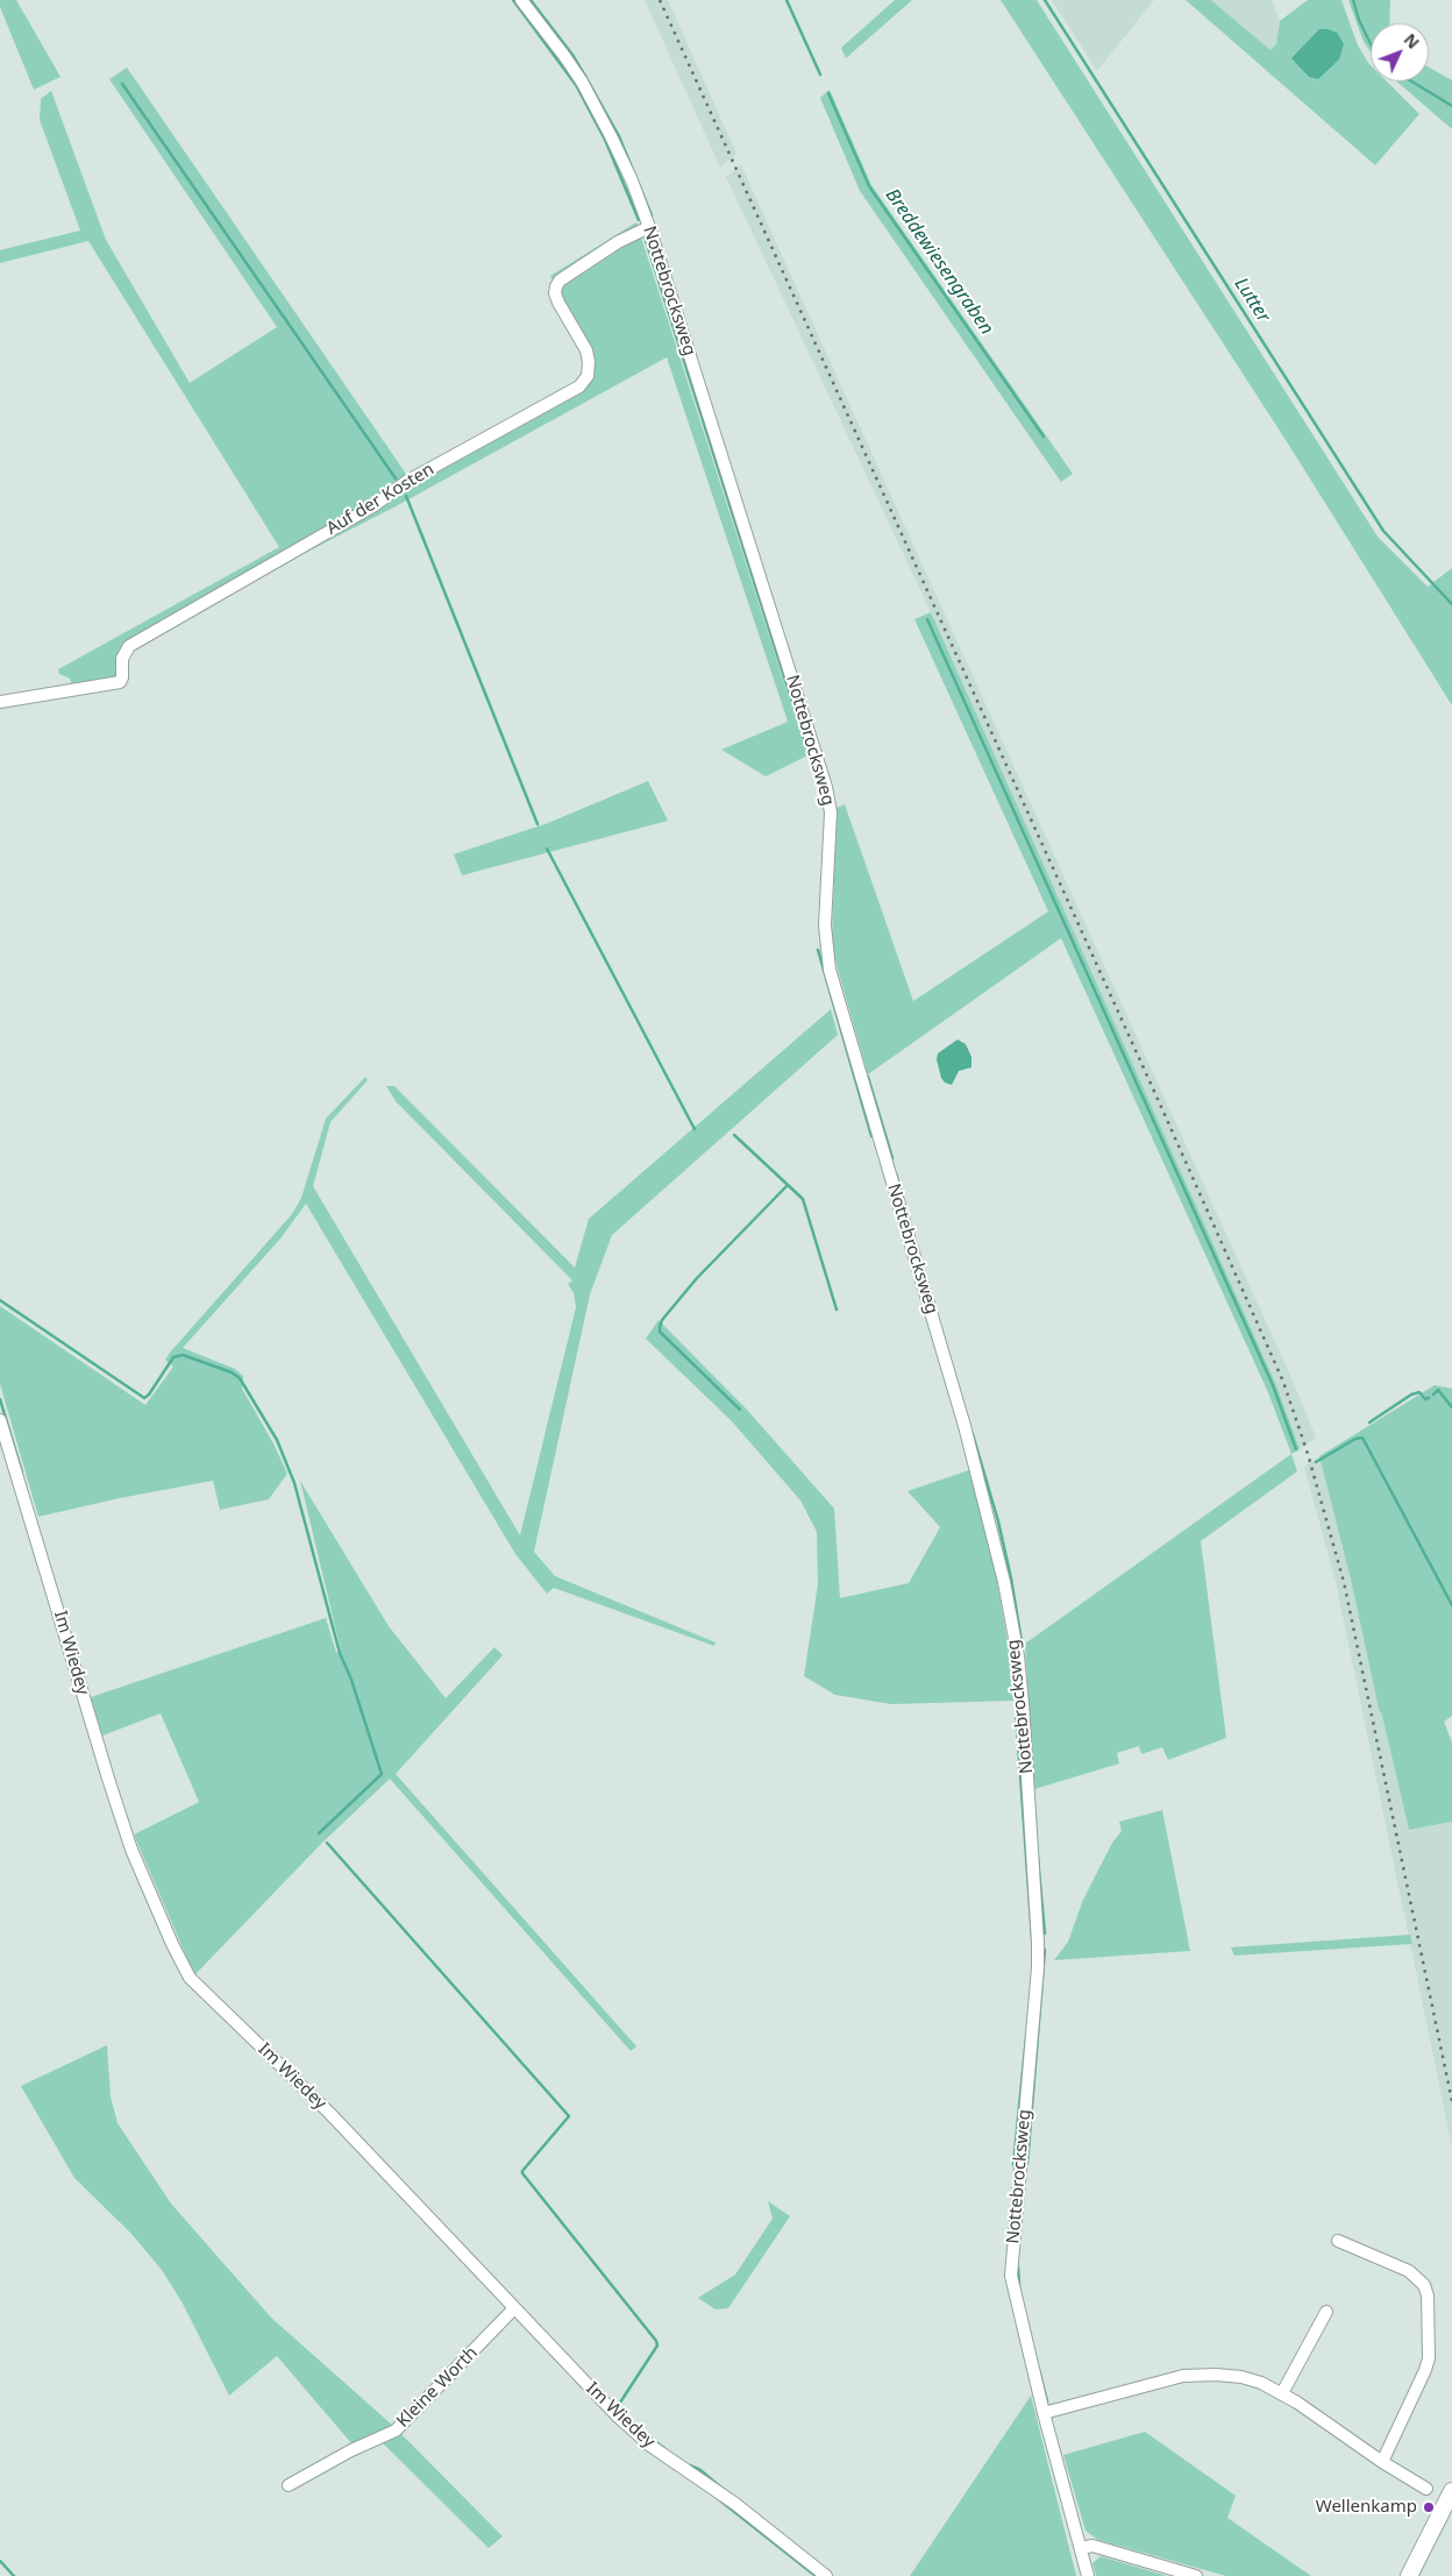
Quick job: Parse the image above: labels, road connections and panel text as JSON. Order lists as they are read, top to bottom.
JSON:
{
  "streets": {
    "street": [
      "Nottebrocksweg",
      "Auf der Kosten",
      "Im Wiedey",
      "Kleine Worth"
    ]
  },
  "crossings": [
    ["Nottebrocksweg", "Auf der Kosten"],
    ["Im Wiedey", "Kleine Worth"]
  ],
  "water": ["Breddewiesengraben", "Lutter"],
  "places": ["Wellenkamp"],
  "north": "top right"
}
